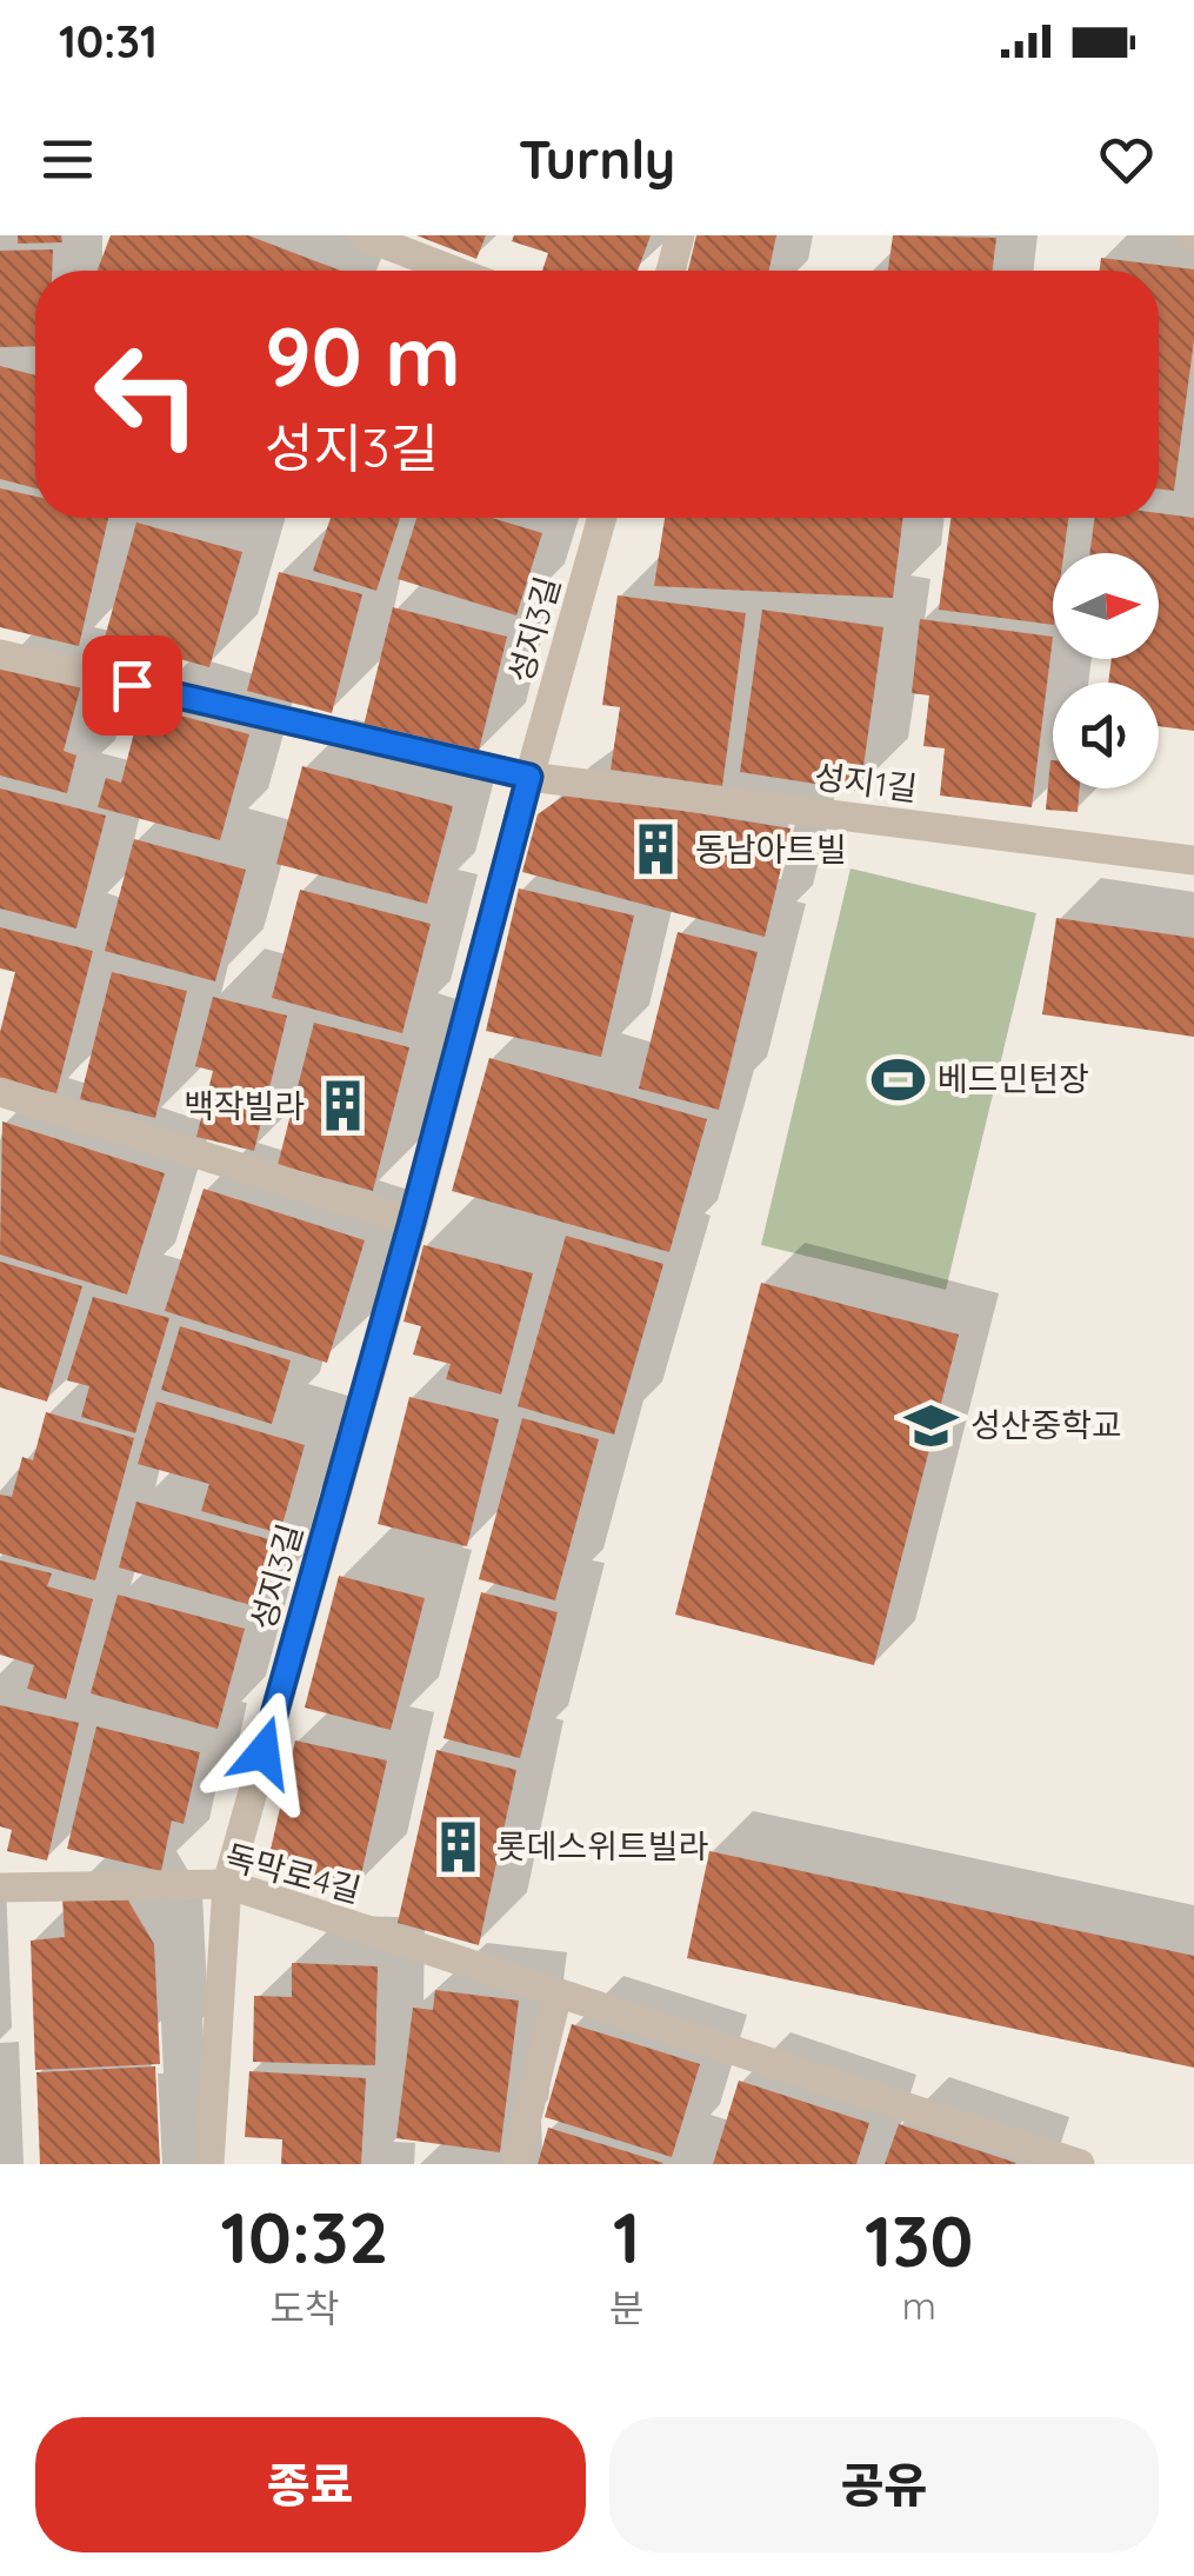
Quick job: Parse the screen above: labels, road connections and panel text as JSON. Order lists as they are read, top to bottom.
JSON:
{
  "streets": {
    "street": ["성지3길", "성지1길", "독막로4길"]
  },
  "crossings": [
    ["성지3길", "성지1길"],
    ["성지3길", "독막로4길"]
  ],
  "places": {
    "building": ["동남아트빌", "백작빌라", "롯데스위트빌라"],
    "sports": ["베드민턴장"],
    "school or university": ["성산중학교"]
  },
  "north": "right",
  "page": {
    "status": "10:31",
    "header": "Turnly",
    "turn": ["90 m", "성지3길"],
    "eta": [
      "10:32",
      "도착",
      "1",
      "분",
      "130",
      "m"
    ],
    "buttons": ["종료", "공유"]
  }
}
